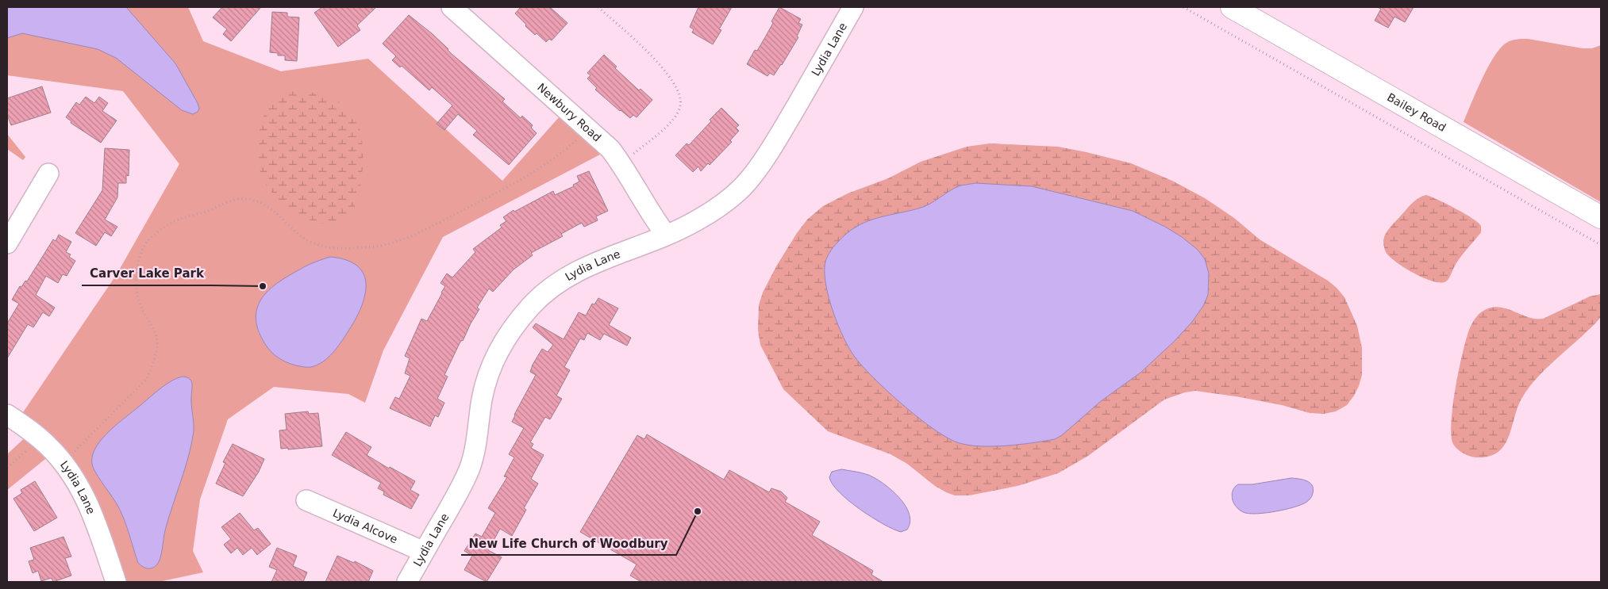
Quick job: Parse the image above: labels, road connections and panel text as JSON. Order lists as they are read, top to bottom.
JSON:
{
  "streets": {
    "main road": ["Bailey Road"],
    "street": ["Lydia Lane", "Newbury Road", "Lydia Alcove"]
  },
  "crossings": [
    ["Lydia Lane", "Newbury Road"],
    ["Lydia Lane", "Lydia Alcove"]
  ],
  "places": ["Carver Lake Park", "New Life Church of Woodbury"]
}
